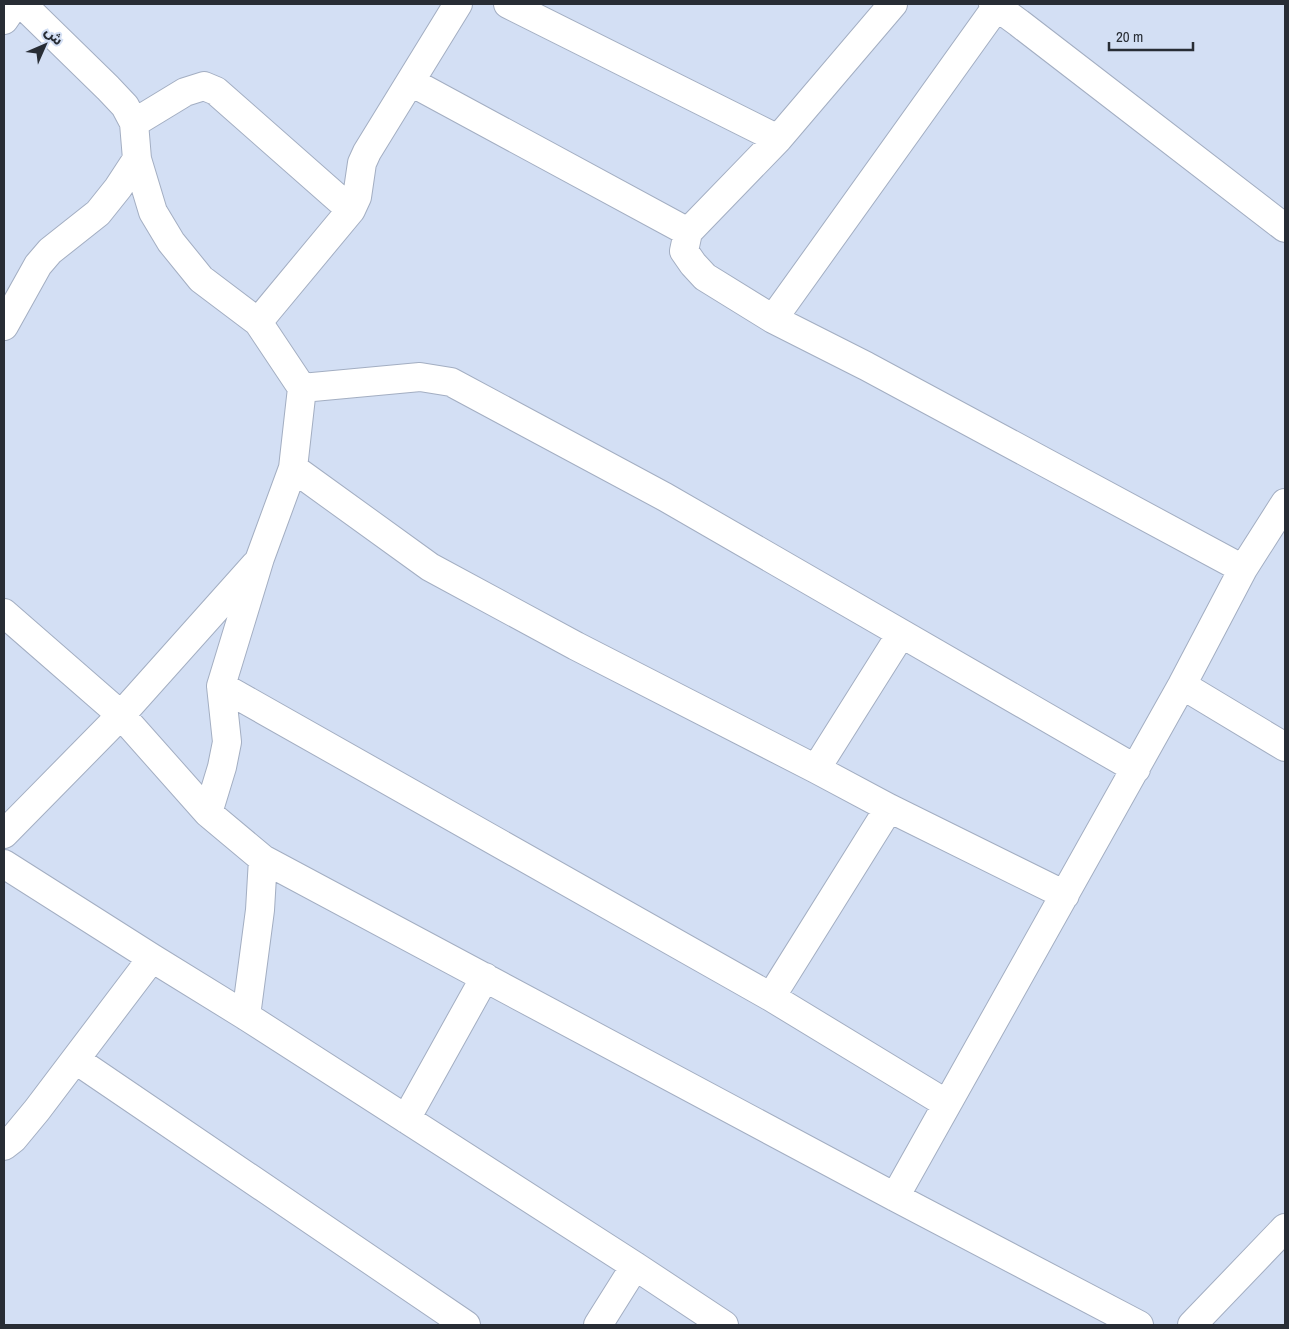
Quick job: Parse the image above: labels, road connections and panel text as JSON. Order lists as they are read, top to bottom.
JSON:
{
  "scale_bar": "20 m",
  "north": "top right"
}
